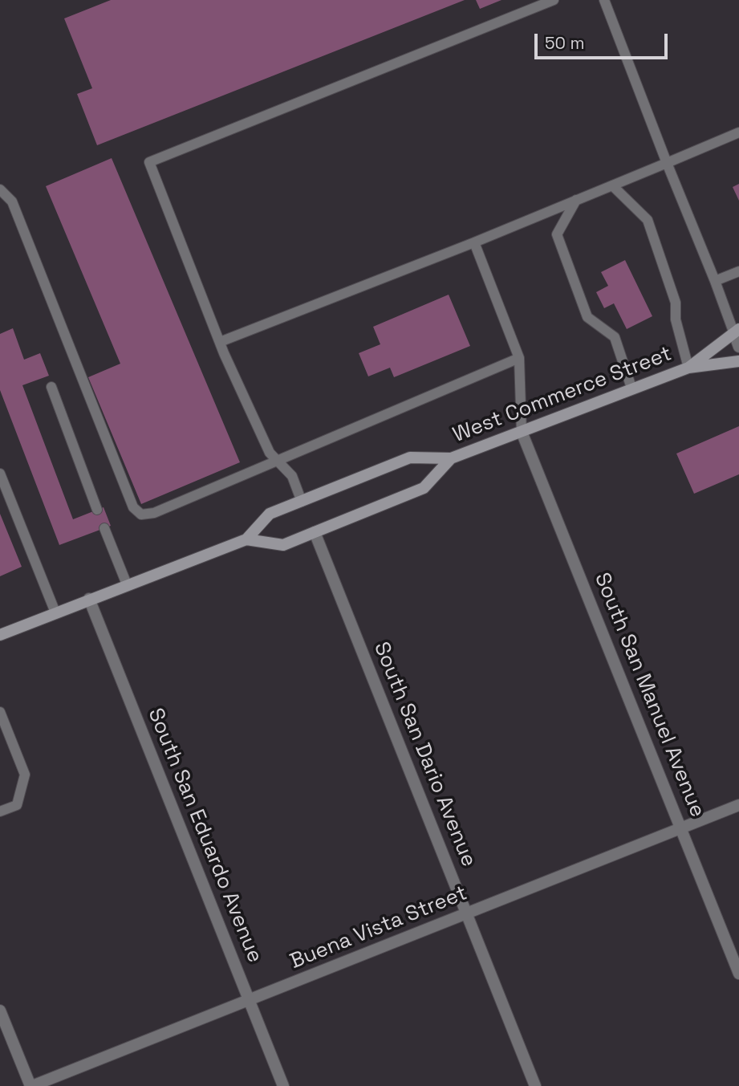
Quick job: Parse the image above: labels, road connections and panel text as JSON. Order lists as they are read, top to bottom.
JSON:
{
  "streets": {
    "main road": ["West Commerce Street"],
    "street": [
      "South San Manuel Avenue",
      "South San Dario Avenue",
      "South San Eduardo Avenue",
      "Buena Vista Street"
    ]
  },
  "crossings": [
    ["West Commerce Street", "South San Manuel Avenue"],
    ["West Commerce Street", "South San Dario Avenue"],
    ["West Commerce Street", "South San Eduardo Avenue"],
    ["South San Manuel Avenue", "Buena Vista Street"],
    ["South San Dario Avenue", "Buena Vista Street"],
    ["South San Eduardo Avenue", "Buena Vista Street"]
  ],
  "scale_bar": "50 m"
}
